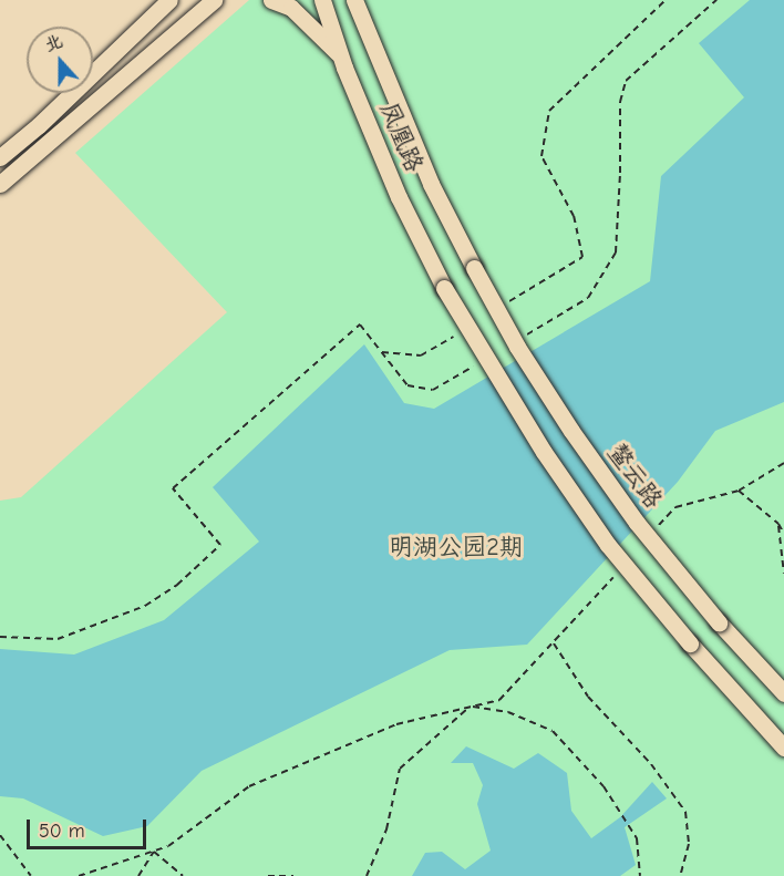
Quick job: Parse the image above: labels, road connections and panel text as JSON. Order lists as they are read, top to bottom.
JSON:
{
  "streets": {
    "street": ["凤凰路", "鳌云路"]
  },
  "crossings": [
    ["凤凰路", "鳌云路"]
  ],
  "parks": ["明湖公园2期"],
  "scale_bar": "50 m",
  "north": "top"
}
